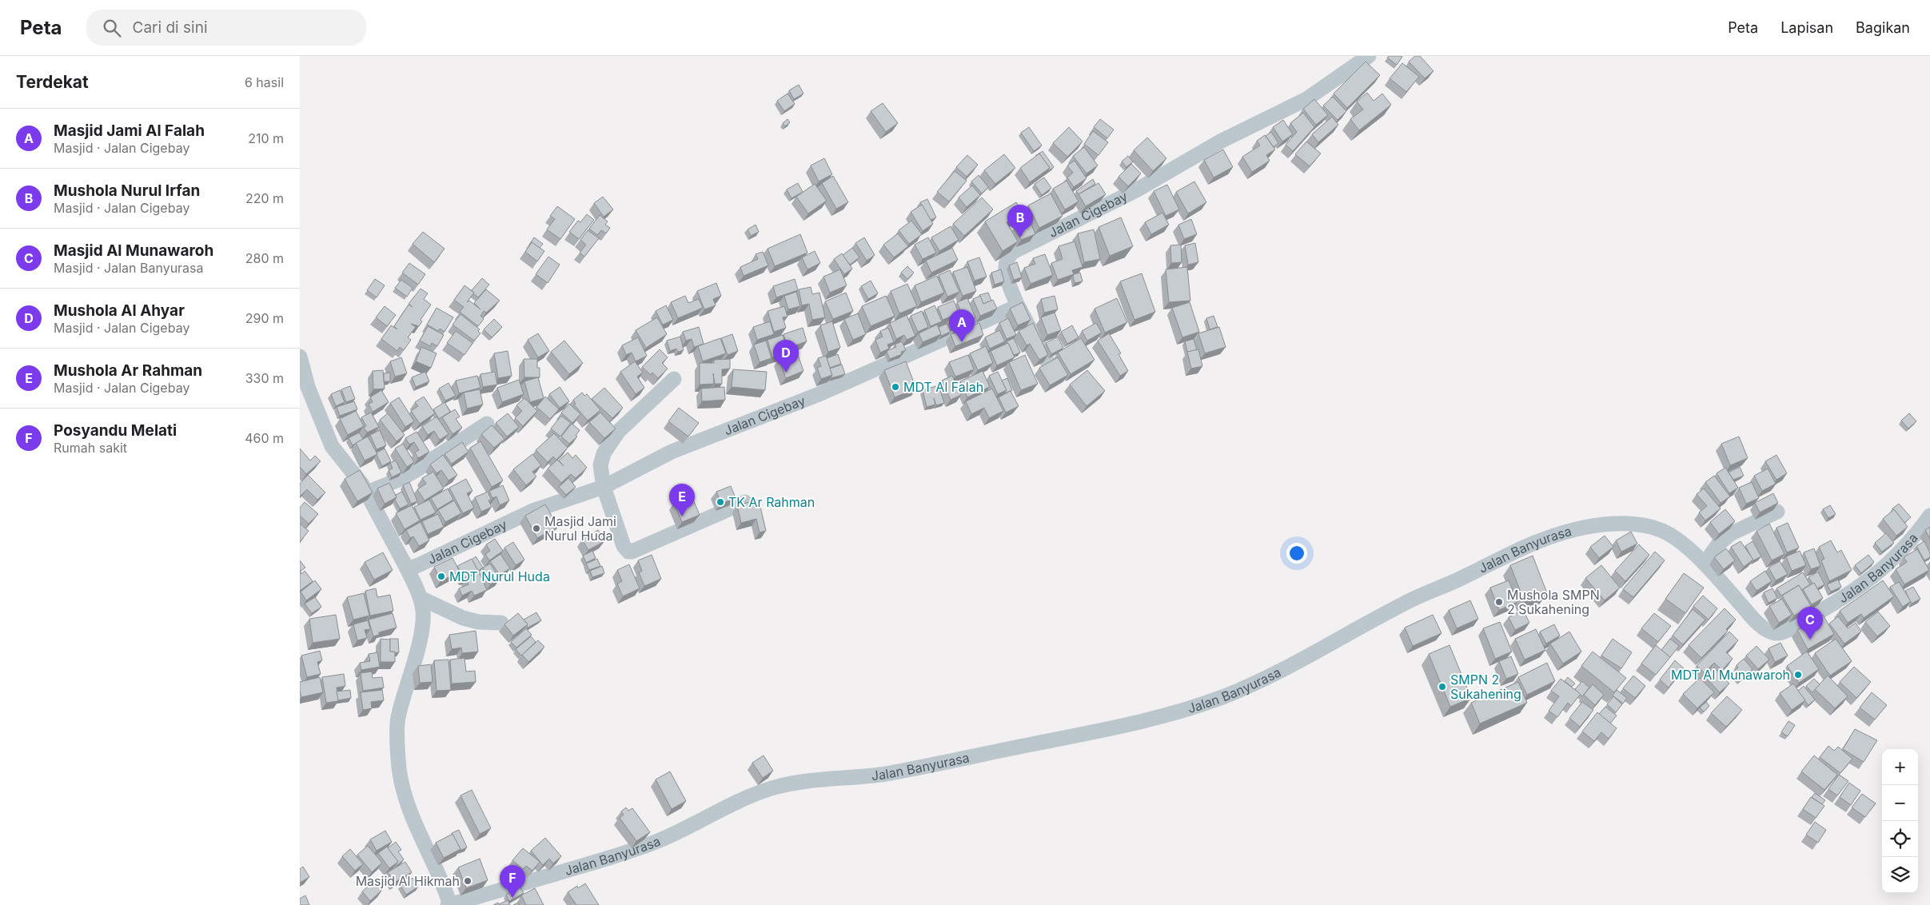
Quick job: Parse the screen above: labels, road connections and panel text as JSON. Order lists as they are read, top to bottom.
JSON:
{
  "streets": {
    "street": ["Jalan Cigebay", "Jalan Banyurasa"]
  },
  "places": [
    "MDT Al Falah",
    "TK Ar Rahman",
    "Masjid Jami Nurul Huda",
    "MDT Nurul Huda",
    "Mushola SMPN 2 Sukahening",
    "MDT Al Munawaroh",
    "SMPN 2 Sukahening",
    "Masjid Al Hikmah"
  ],
  "page": {
    "header": "Peta",
    "search": "Cari di sini",
    "nav": ["Peta", "Lapisan", "Bagikan"],
    "heading": ["Terdekat", "6 hasil"],
    "list": [
      {
        "mark": "A",
        "name": "Masjid Jami Al Falah",
        "note": "Masjid · Jalan Cigebay",
        "value": "210 m"
      },
      {
        "mark": "B",
        "name": "Mushola Nurul Irfan",
        "note": "Masjid · Jalan Cigebay",
        "value": "220 m"
      },
      {
        "mark": "C",
        "name": "Masjid Al Munawaroh",
        "note": "Masjid · Jalan Banyurasa",
        "value": "280 m"
      },
      {
        "mark": "D",
        "name": "Mushola Al Ahyar",
        "note": "Masjid · Jalan Cigebay",
        "value": "290 m"
      },
      {
        "mark": "E",
        "name": "Mushola Ar Rahman",
        "note": "Masjid · Jalan Cigebay",
        "value": "330 m"
      },
      {
        "mark": "F",
        "name": "Posyandu Melati",
        "note": "Rumah sakit",
        "value": "460 m"
      }
    ],
    "pins": [
      "B",
      "A",
      "D",
      "E",
      "C",
      "F"
    ],
    "map_buttons": ["+", "−"]
  }
}
